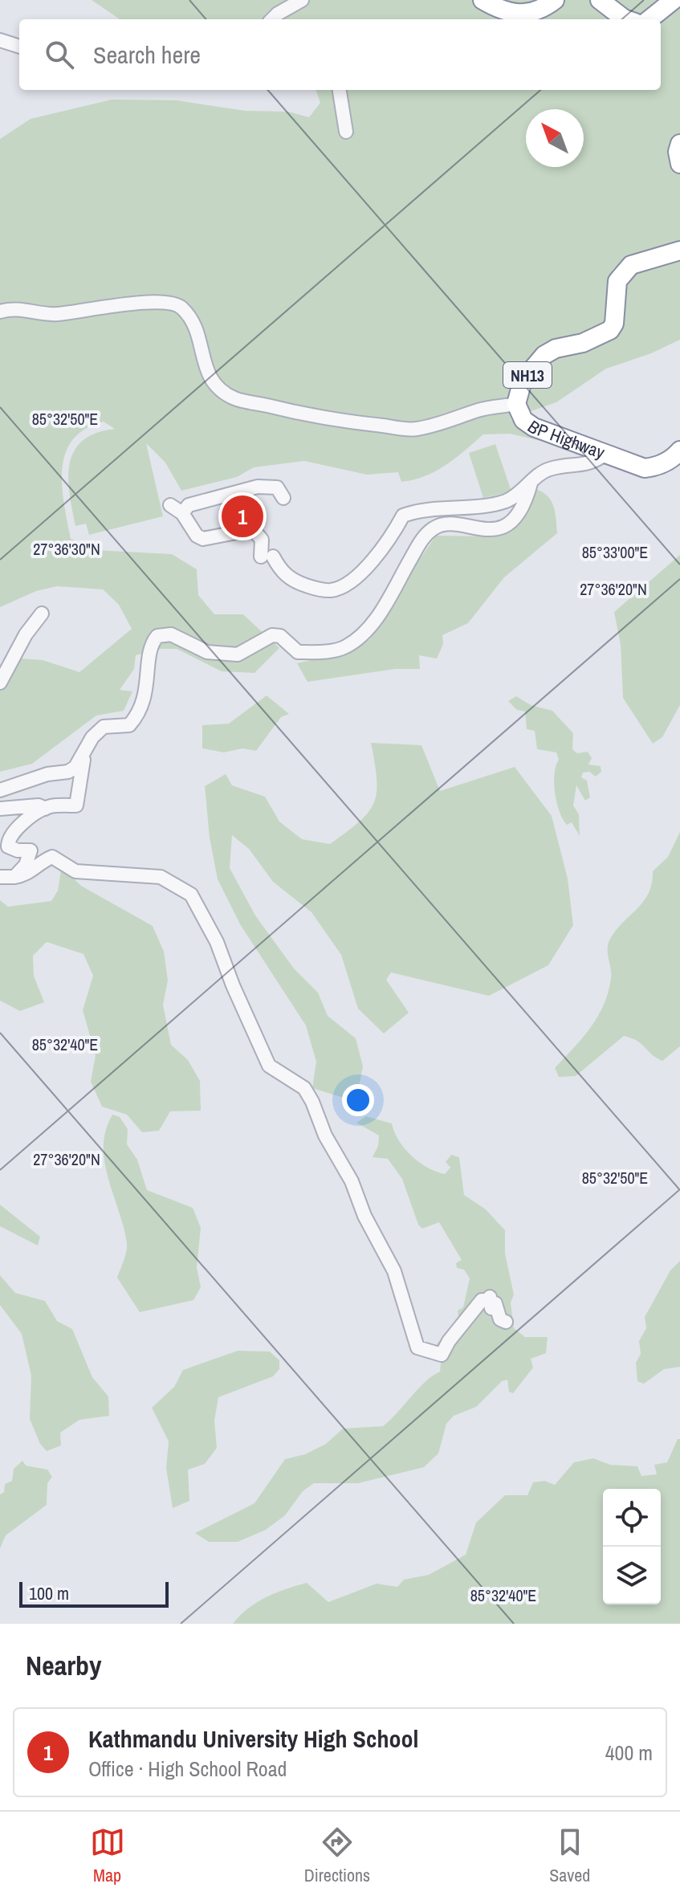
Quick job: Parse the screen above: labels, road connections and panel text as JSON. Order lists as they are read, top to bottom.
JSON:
{
  "streets": {
    "highway": ["NH13", "BP Highway"]
  },
  "scale_bar": "100 m",
  "north": "top left",
  "page": {
    "search": "Search here",
    "pins": "1",
    "scale": "100 m",
    "heading": "Nearby",
    "list": [
      {
        "mark": "1",
        "name": "Kathmandu University High School",
        "note": "Office · High School Road",
        "value": "400 m"
      }
    ],
    "nav": ["Map", "Directions", "Saved"]
  },
  "coordinates": [
    "85°32'50\"E",
    "27°36'30\"N",
    "85°33'00\"E",
    "27°36'20\"N",
    "85°32'40\"E"
  ]
}
